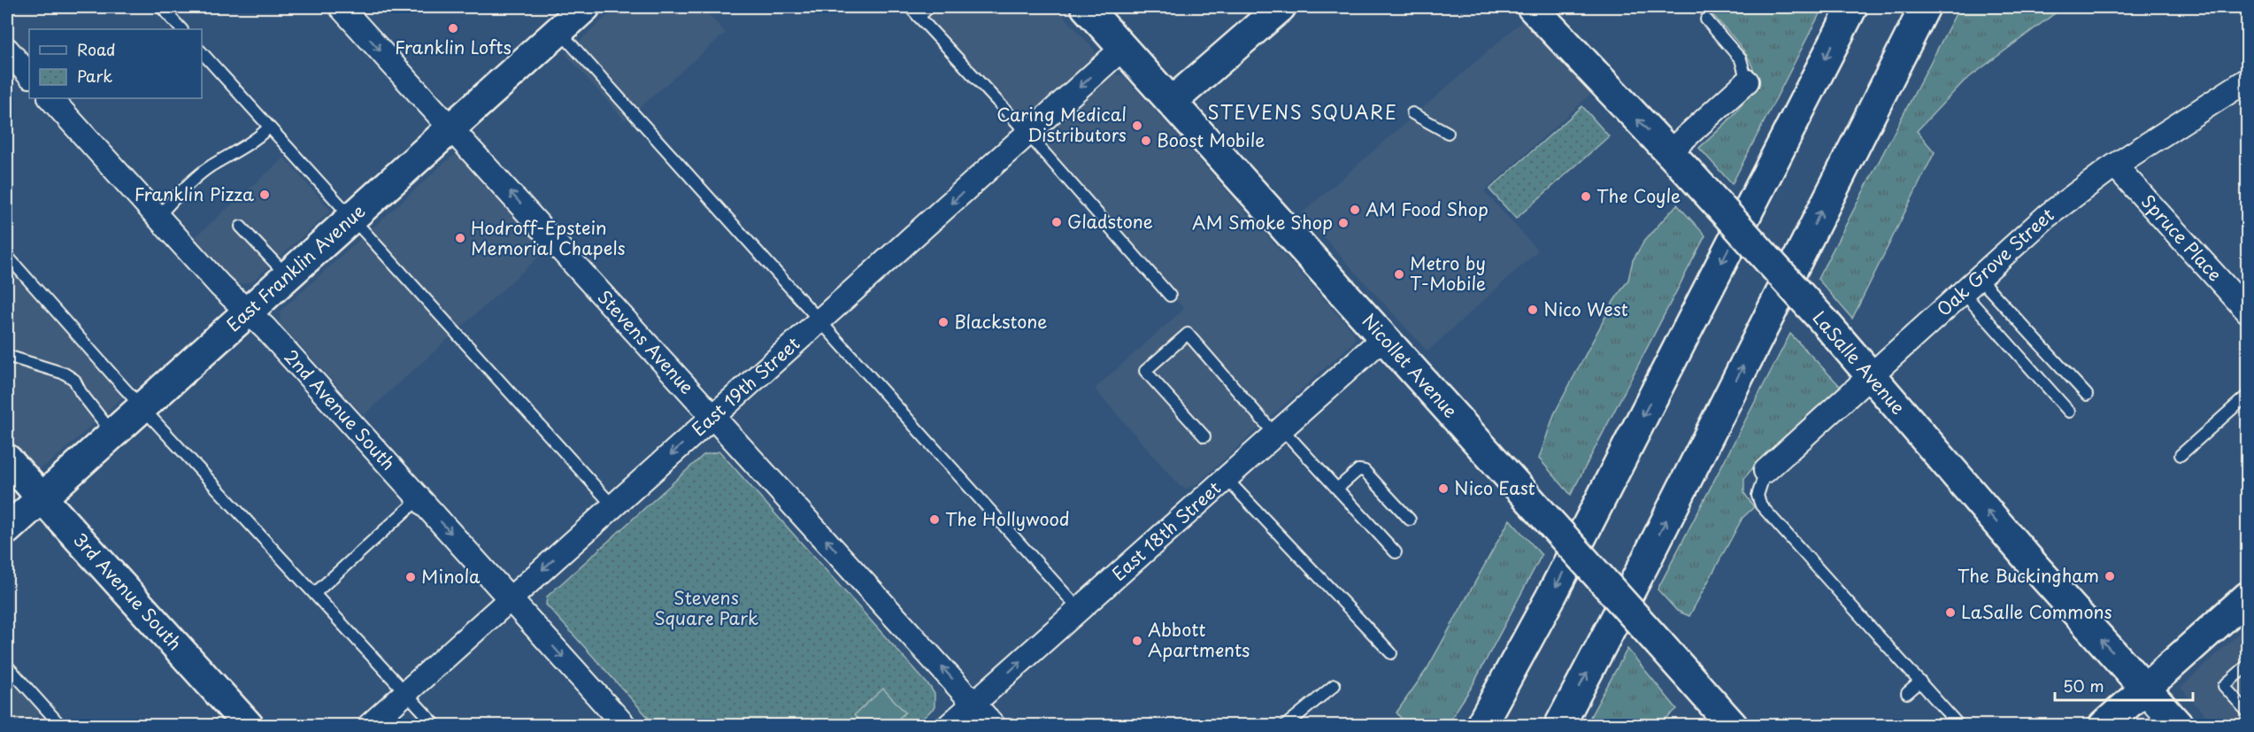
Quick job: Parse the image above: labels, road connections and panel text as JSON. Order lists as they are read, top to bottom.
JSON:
{
  "streets": {
    "main road": [
      "East Franklin Avenue",
      "LaSalle Avenue",
      "Nicollet Avenue",
      "3rd Avenue South"
    ],
    "street": [
      "Spruce Place",
      "Oak Grove Street",
      "Stevens Avenue",
      "East 19th Street",
      "2nd Avenue South",
      "East 18th Street"
    ]
  },
  "crossings": [
    ["Spruce Place", "Oak Grove Street"],
    ["Oak Grove Street", "LaSalle Avenue"],
    ["East Franklin Avenue", "Stevens Avenue"],
    ["East Franklin Avenue", "2nd Avenue South"],
    ["East Franklin Avenue", "3rd Avenue South"],
    ["Stevens Avenue", "East 19th Street"],
    ["Stevens Avenue", "East 18th Street"],
    ["Nicollet Avenue", "East 19th Street"],
    ["Nicollet Avenue", "East 18th Street"],
    ["East 19th Street", "2nd Avenue South"]
  ],
  "one_way": ["LaSalle Avenue", "East 19th Street", "2nd Avenue South"],
  "districts": ["STEVENS SQUARE"],
  "parks": ["Stevens Square Park"],
  "places": [
    "Franklin Lofts",
    "Caring Medical Distributors",
    "Boost Mobile",
    "Franklin Pizza",
    "The Coyle",
    "AM Food Shop",
    "Gladstone",
    "AM Smoke Shop",
    "Hodroff-Epstein Memorial Chapels",
    "Metro by T-Mobile",
    "Nico West",
    "Blackstone",
    "Nico East",
    "The Hollywood",
    "The Buckingham",
    "Minola",
    "LaSalle Commons",
    "Abbott Apartments"
  ],
  "legend": ["Road", "Park"],
  "scale_bar": "50 m"
}
